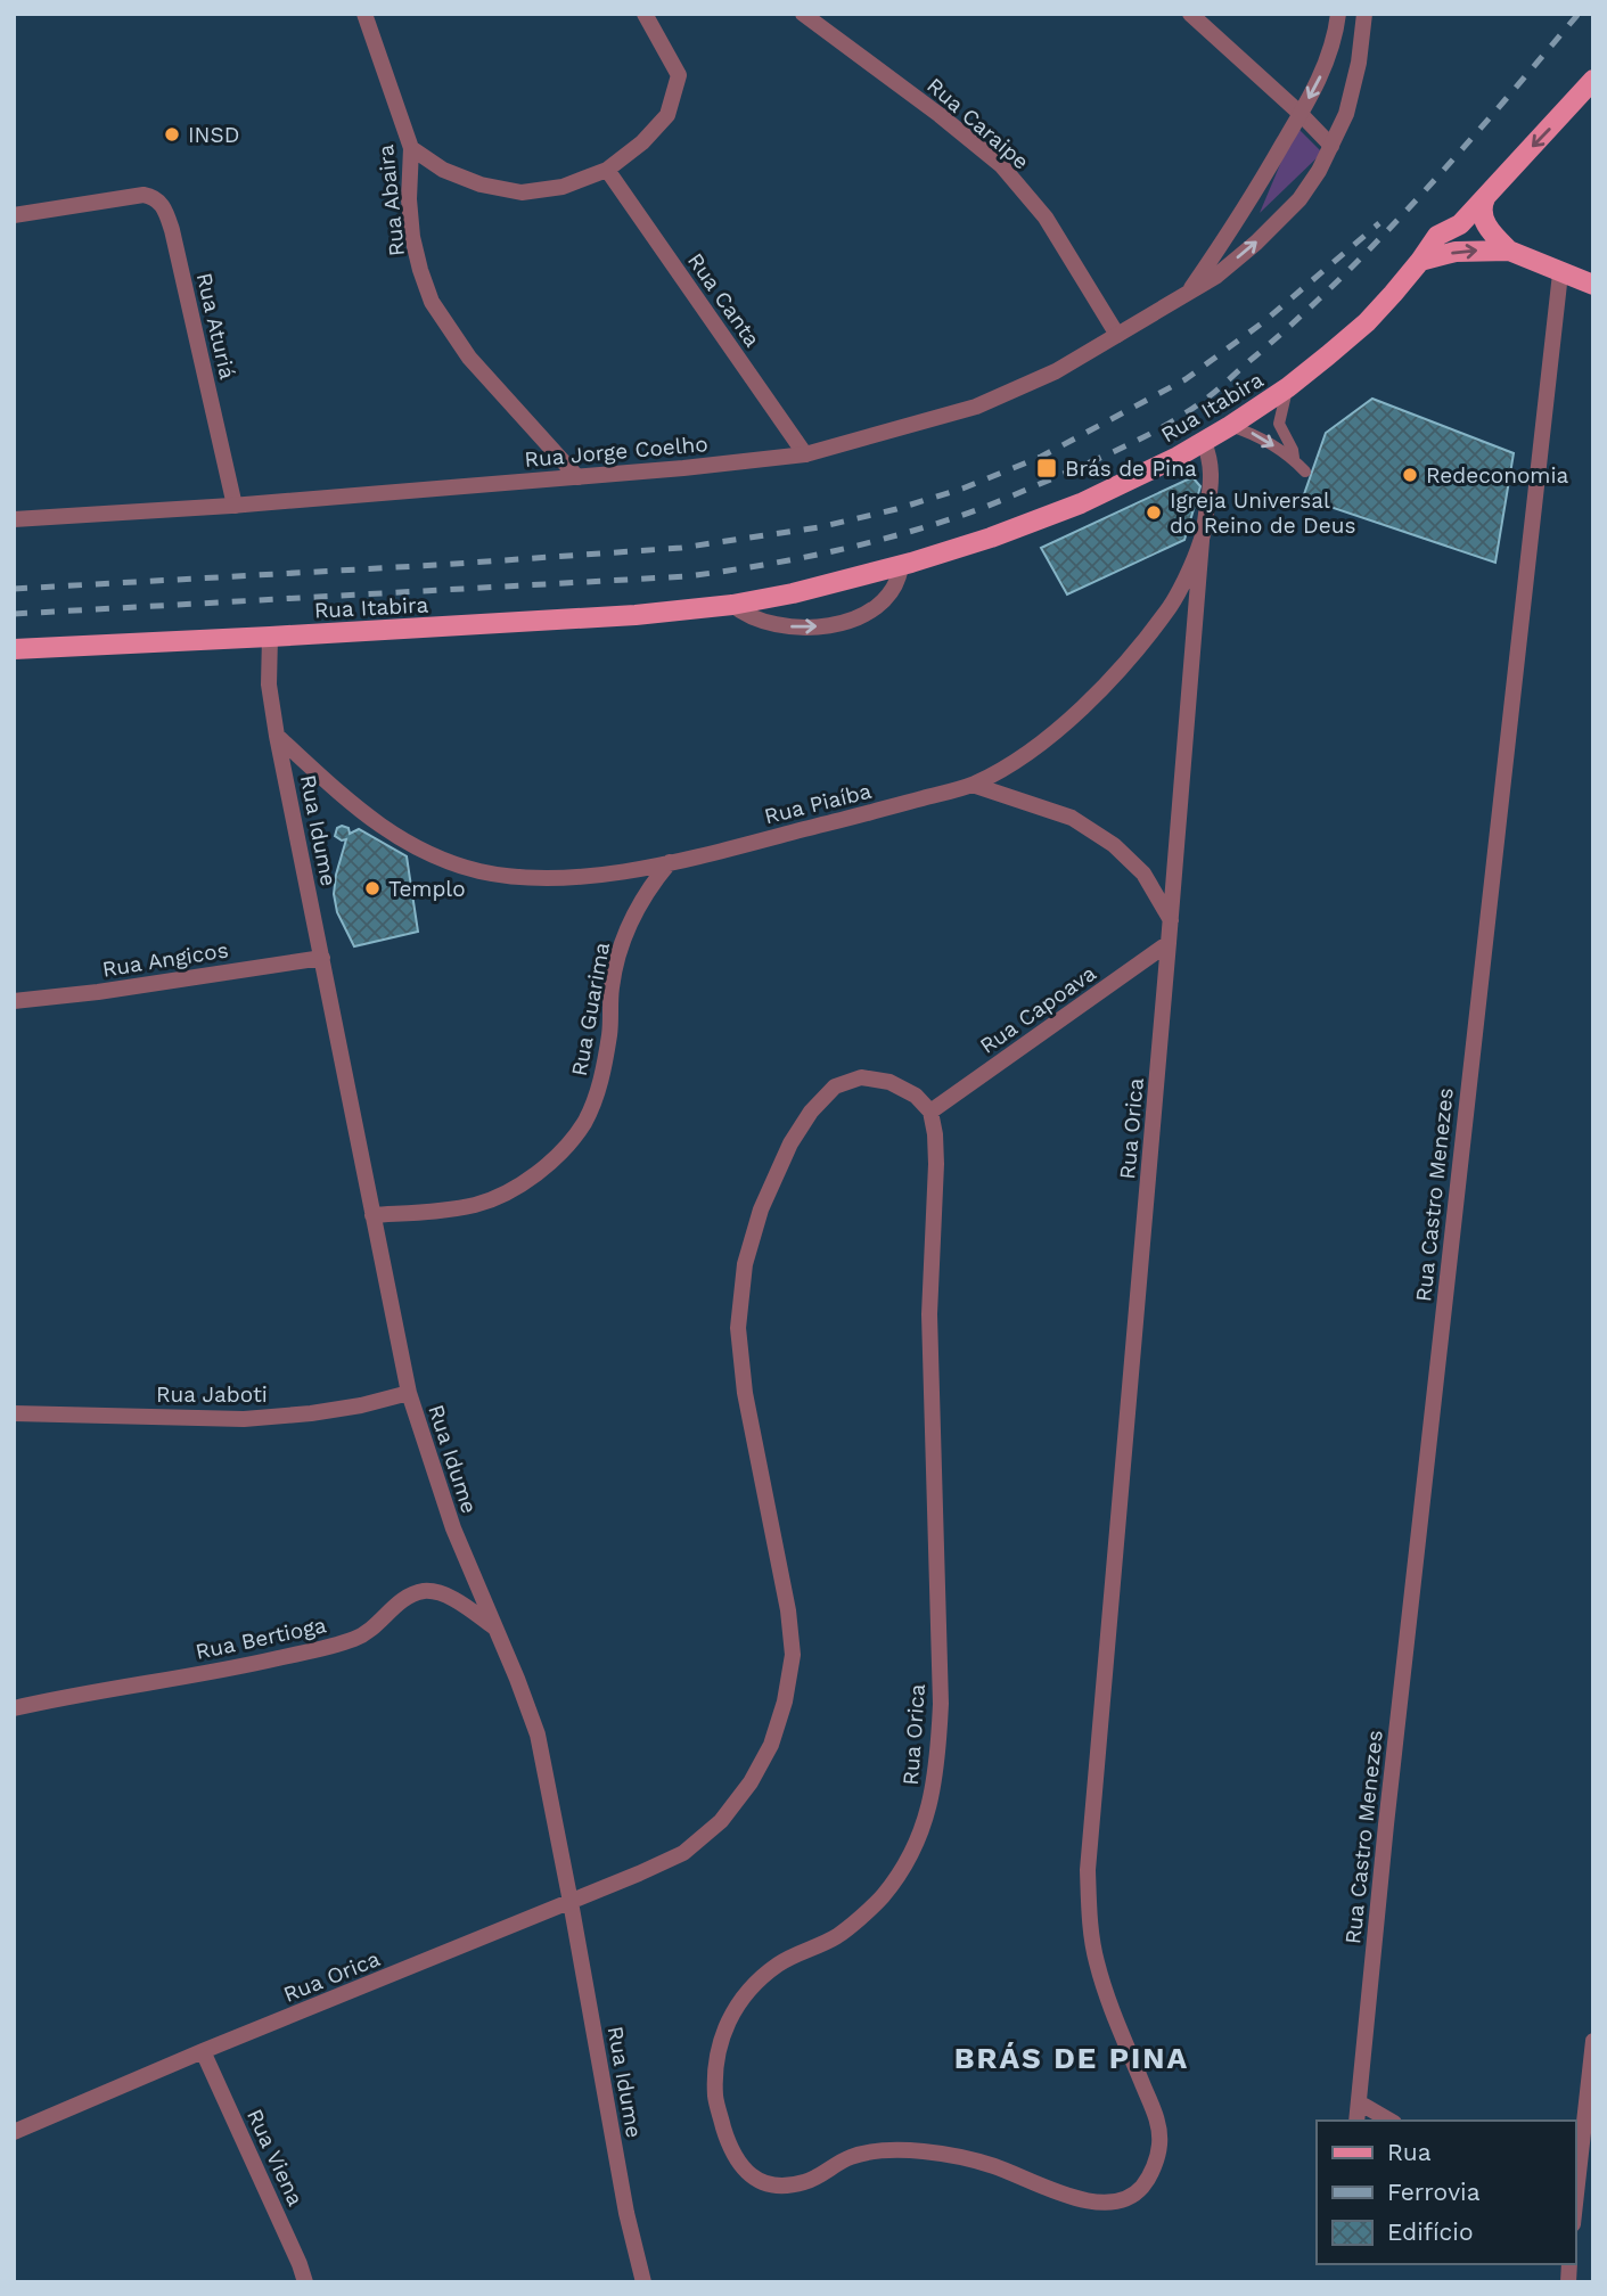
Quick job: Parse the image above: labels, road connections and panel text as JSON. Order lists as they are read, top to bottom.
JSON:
{
  "streets": {
    "main road": ["Rua Itabira"],
    "street": [
      "Rua Caraipe",
      "Rua Abaira",
      "Rua Canta",
      "Rua Aturiá",
      "Rua Jorge Coelho",
      "Rua Piaíba",
      "Rua Idume",
      "Rua Angicos",
      "Rua Guarima",
      "Rua Capoava",
      "Rua Orica",
      "Rua Castro Menezes",
      "Rua Jaboti",
      "Rua Bertioga",
      "Rua Viena"
    ]
  },
  "crossings": [
    ["Rua Caraipe", "Rua Jorge Coelho"],
    ["Rua Abaira", "Rua Jorge Coelho"],
    ["Rua Canta", "Rua Jorge Coelho"],
    ["Rua Aturiá", "Rua Jorge Coelho"],
    ["Rua Itabira", "Rua Piaíba"],
    ["Rua Itabira", "Rua Idume"],
    ["Rua Piaíba", "Rua Idume"],
    ["Rua Piaíba", "Rua Guarima"],
    ["Rua Piaíba", "Rua Orica"],
    ["Rua Idume", "Rua Angicos"],
    ["Rua Idume", "Rua Guarima"],
    ["Rua Idume", "Rua Orica"],
    ["Rua Idume", "Rua Jaboti"],
    ["Rua Idume", "Rua Bertioga"],
    ["Rua Capoava", "Rua Orica"],
    ["Rua Orica", "Rua Viena"]
  ],
  "districts": ["BRÁS DE PINA"],
  "places": {
    "other": [
      "INSD",
      "Redeconomia",
      "Igreja Universal do Reino de Deus",
      "Templo"
    ],
    "transit": ["Brás de Pina"]
  },
  "legend": ["Rua", "Ferrovia", "Edifício"]
}
